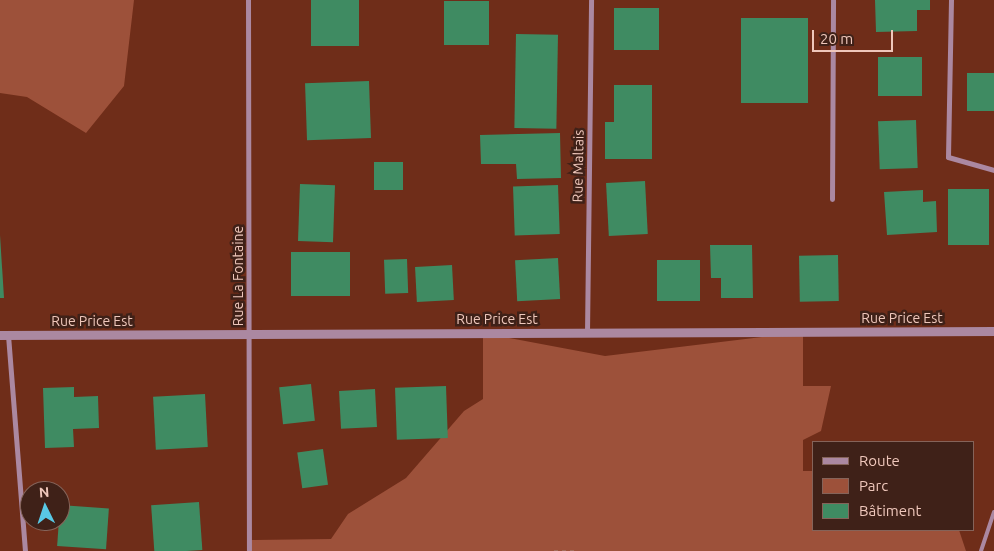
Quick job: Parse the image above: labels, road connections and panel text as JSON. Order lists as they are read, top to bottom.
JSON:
{
  "streets": {
    "street": ["Rue Maltais", "Rue La Fontaine", "Rue Price Est"]
  },
  "crossings": [
    ["Rue Maltais", "Rue Price Est"],
    ["Rue La Fontaine", "Rue Price Est"]
  ],
  "legend": ["Route", "Parc", "Bâtiment"],
  "scale_bar": "20 m",
  "north": "top"
}
